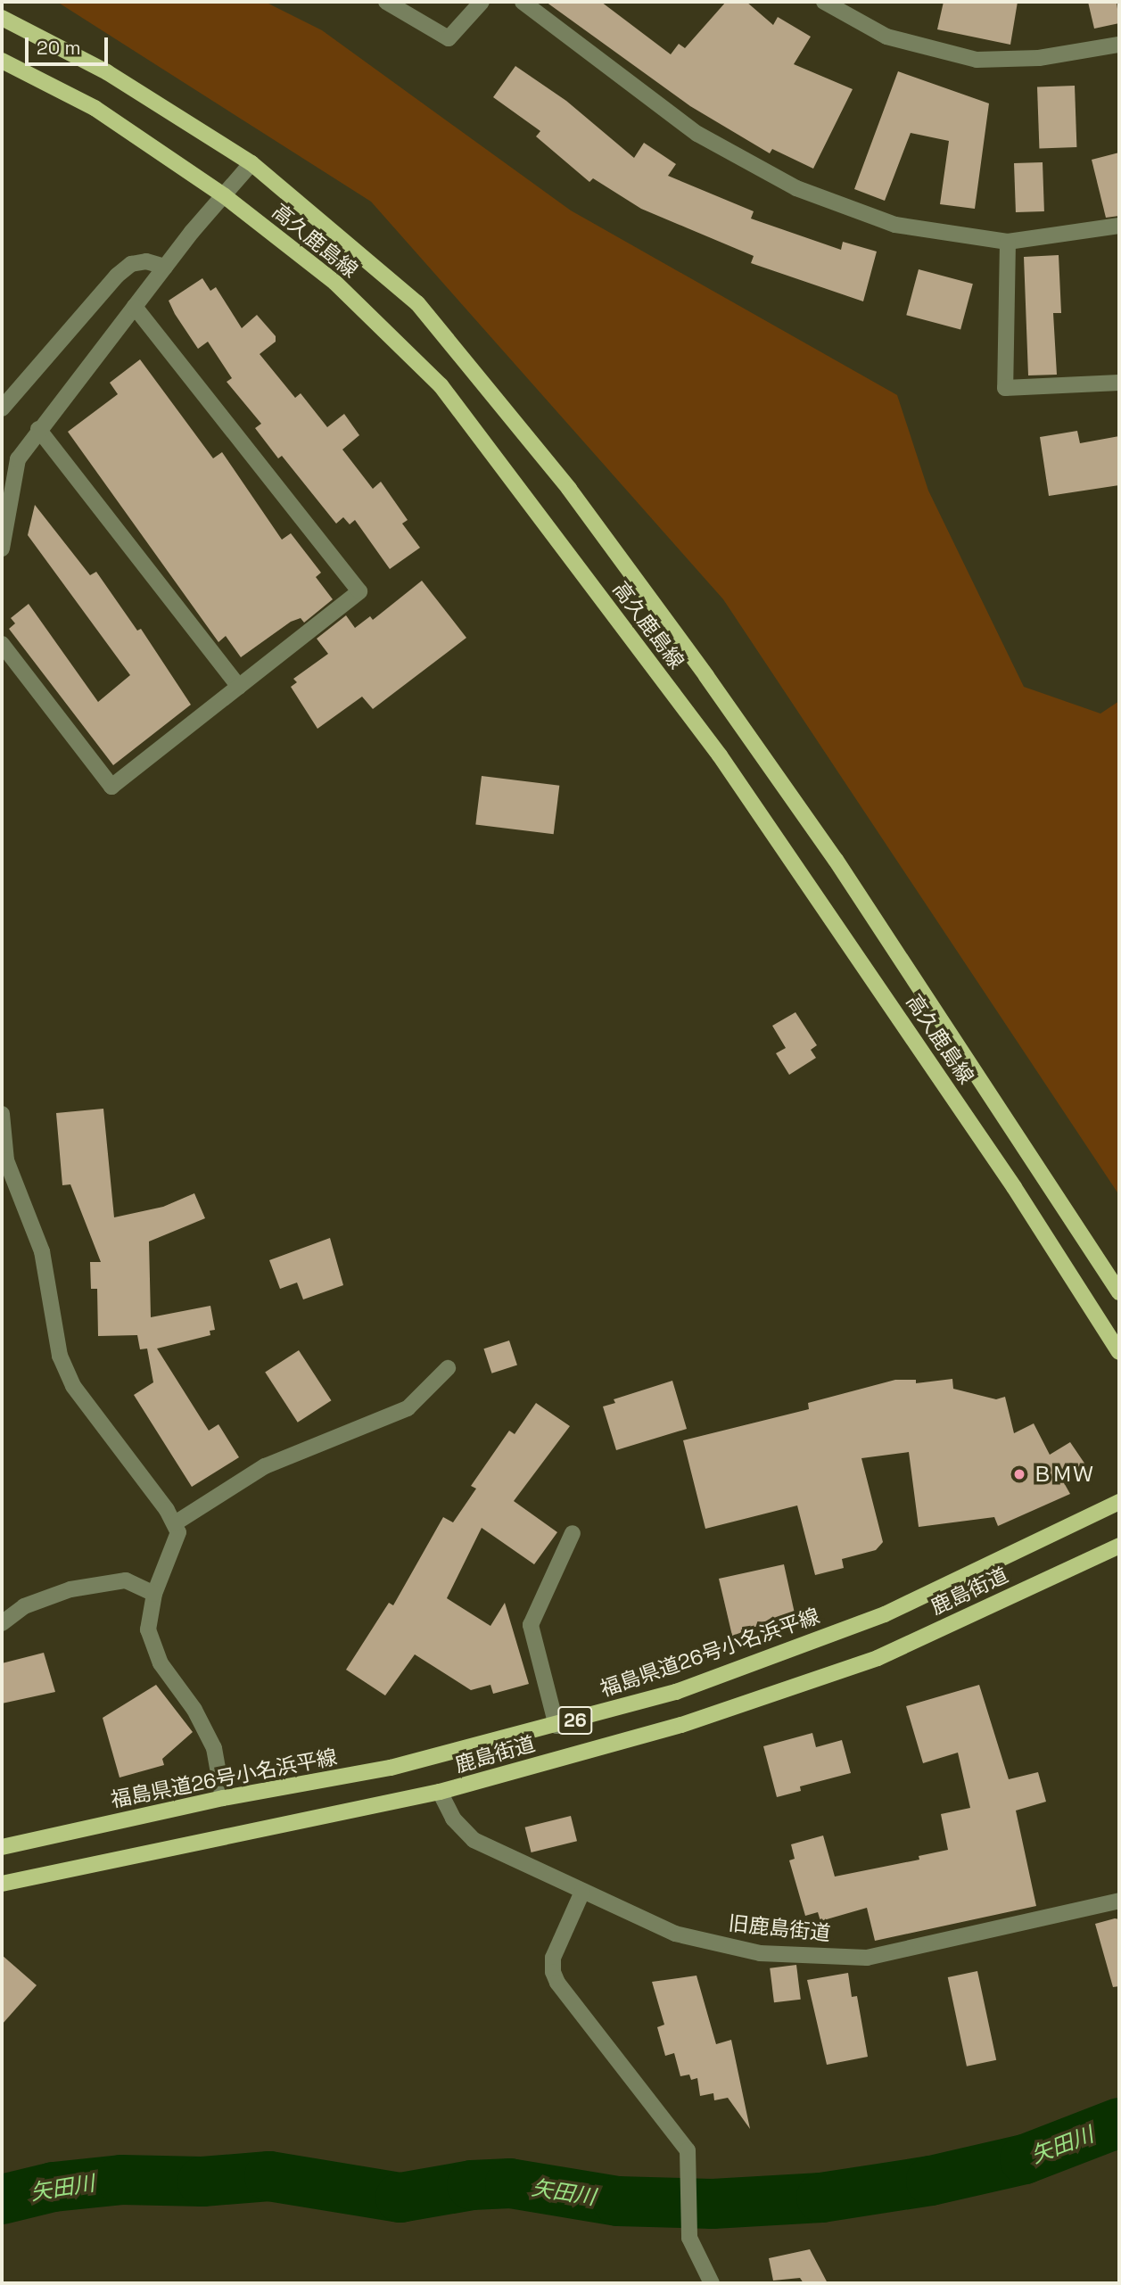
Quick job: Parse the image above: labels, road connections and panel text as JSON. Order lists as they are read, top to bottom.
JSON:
{
  "streets": {
    "main road": [
      "高久鹿島線",
      "鹿島街道",
      "福島県道26号小名浜平線",
      "26"
    ],
    "street": ["旧鹿島街道"]
  },
  "crossings": [
    ["鹿島街道", "旧鹿島街道"]
  ],
  "water": ["矢田川"],
  "places": ["ＢＭＷ"],
  "scale_bar": "20 m"
}
